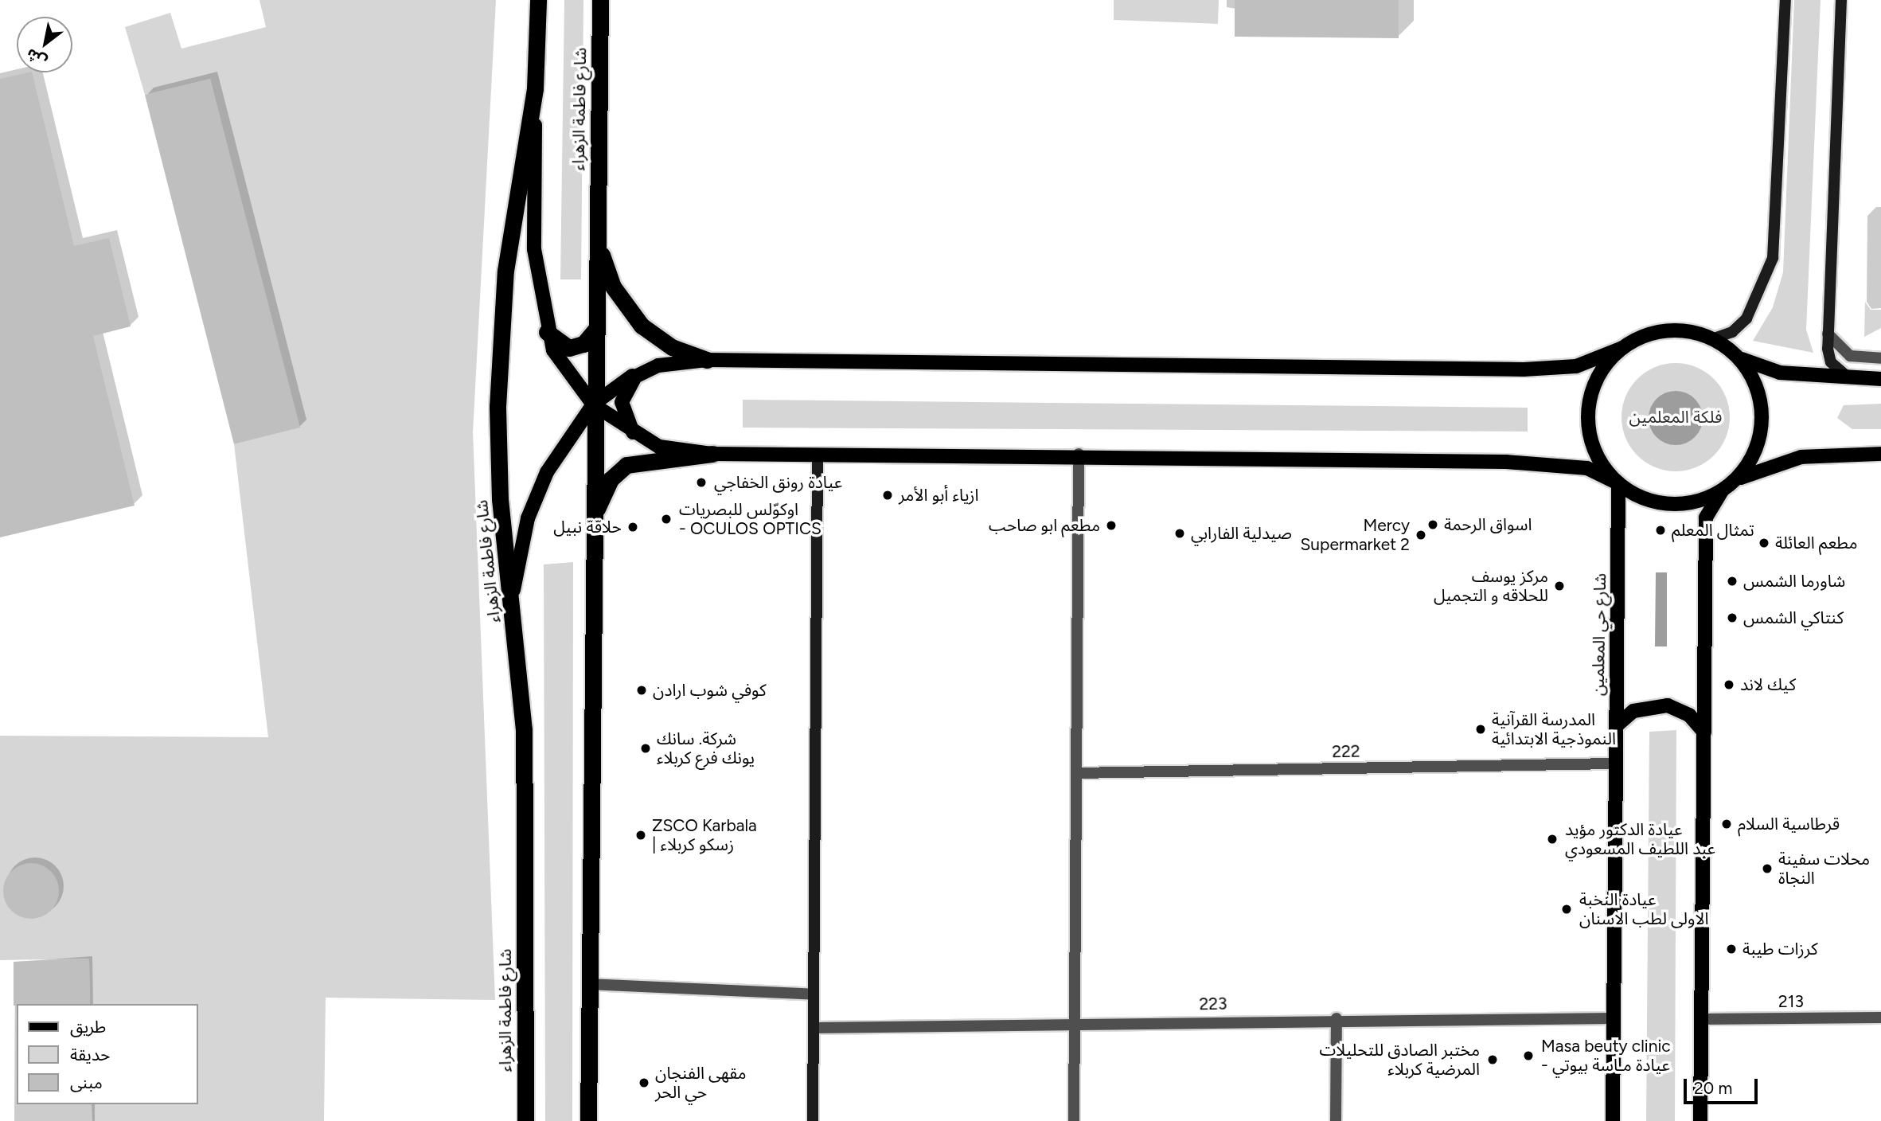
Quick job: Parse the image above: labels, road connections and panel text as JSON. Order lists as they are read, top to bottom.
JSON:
{
  "streets": {
    "highway": ["شارع فاطمة الزهراء"],
    "main road": ["شارع حي المعلمين"],
    "street": ["222", "213", "223"]
  },
  "crossings": [
    ["شارع حي المعلمين", "222"],
    ["شارع حي المعلمين", "223"]
  ],
  "parks": ["فلكة المعلمين"],
  "places": [
    "عيادة رونق الخفاجي",
    "ازياء أبو الأمر",
    "اوكوّلس للبصريات - OCULOS OPTICS",
    "اسواق الرحمة",
    "مطعم ابو صاحب",
    "حلاقة نبيل",
    "تمثال المعلم",
    "صيدلية الفارابي",
    "Mercy Supermarket 2",
    "مطعم العائلة",
    "شاورما الشمس",
    "مركز يوسف للحلاقه و التجميل",
    "كنتاكي الشمس",
    "كيك لاند",
    "كوفي شوب ارادن",
    "المدرسة القرآنية النموذجية الابتدائية",
    "شركة. سانك يونك فرع كربلاء",
    "قرطاسية السلام",
    "ZSCO Karbala | زسكو كربلاء",
    "عيادة الدكتور مؤيد عبد اللطيف المسعودي",
    "محلات سفينة النجاة",
    "عيادة النخبة الاولى لطب الاسنان",
    "كرزات طيبة",
    "Masa beuty clinic - عيادة مـاسة بيوتي",
    "مختبر الصادق للتحليلات المرضية كربلاء",
    "مقهى الفنجان حي الحر"
  ],
  "legend": ["طريق", "حديقة", "مبنى"],
  "scale_bar": "20 m",
  "north": "bottom left"
}
